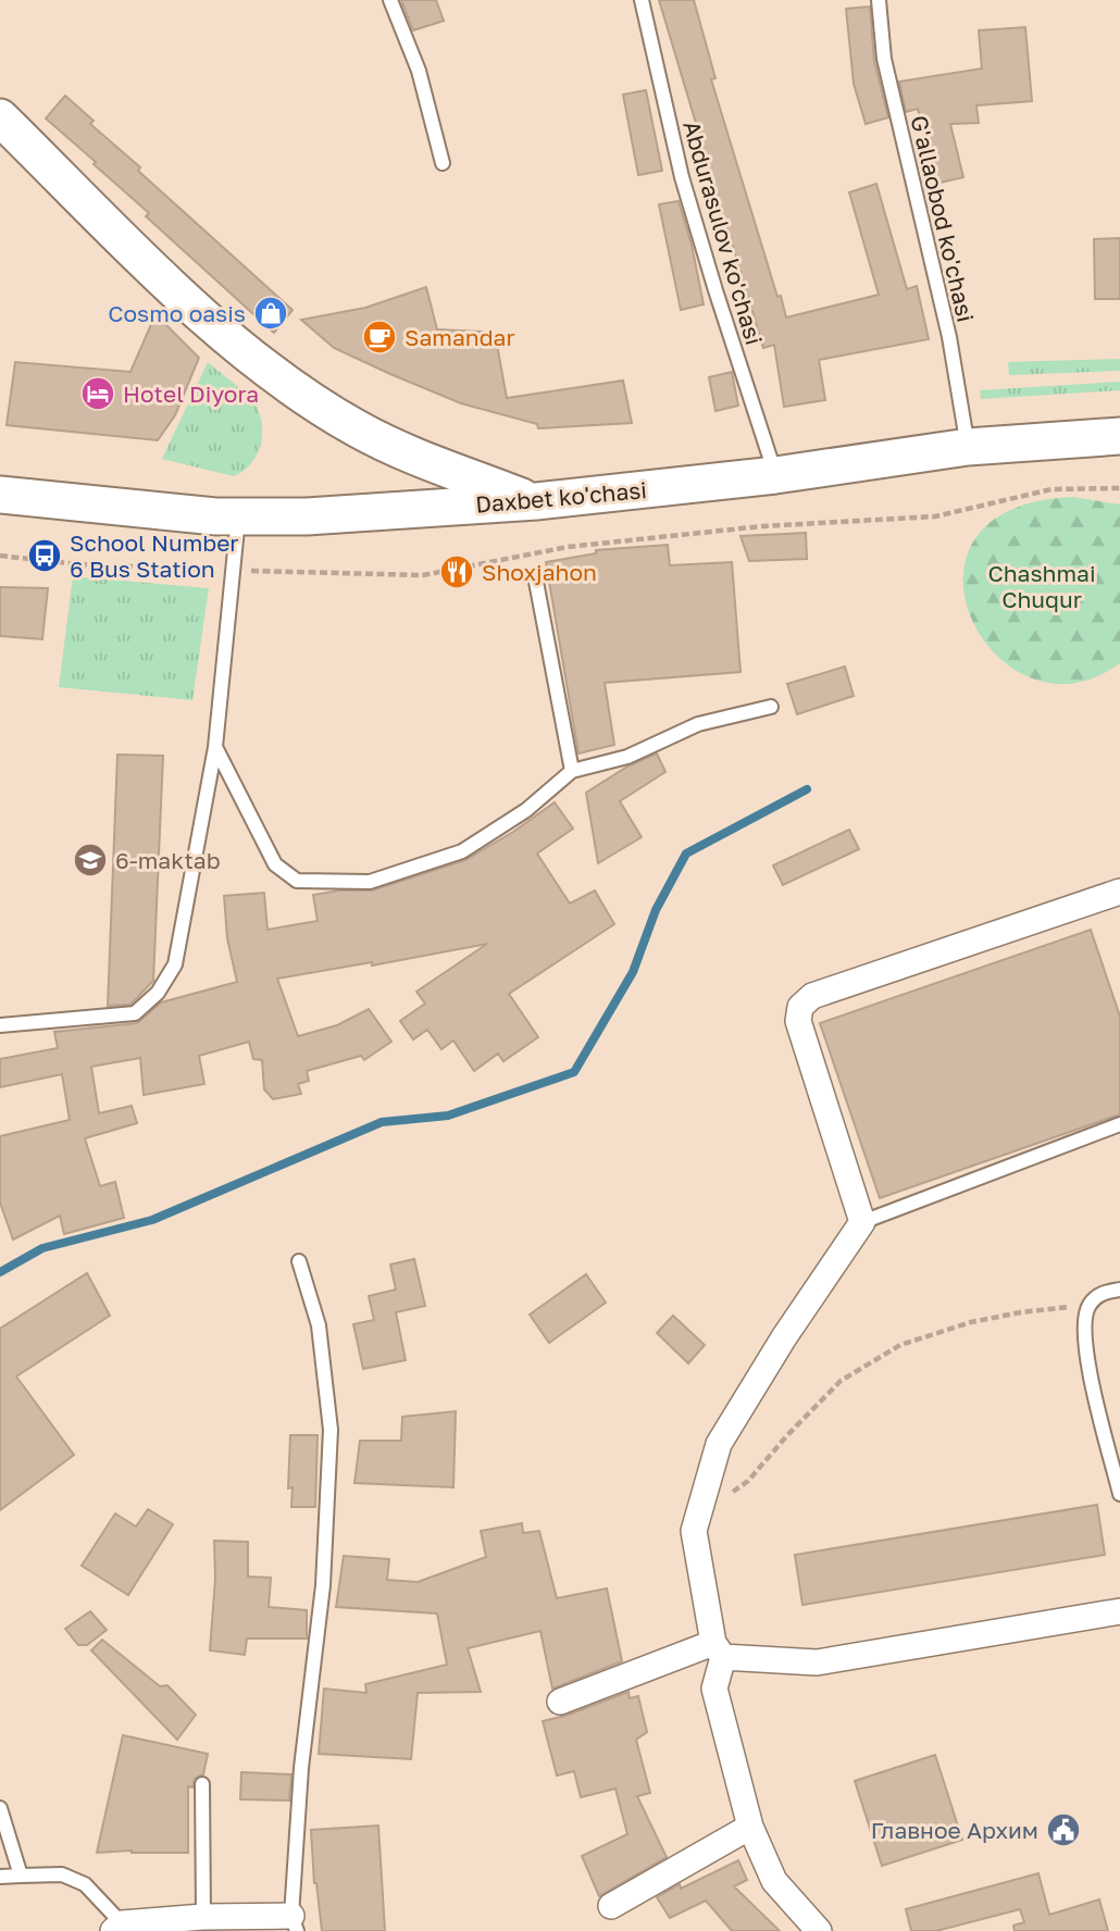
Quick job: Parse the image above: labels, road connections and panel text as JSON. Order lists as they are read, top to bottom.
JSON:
{
  "streets": {
    "main road": ["Daxbet ko'chasi"],
    "lane": ["G'allaobod ko'chasi", "Abdurasulov ko'chasi"]
  },
  "crossings": [
    ["G'allaobod ko'chasi", "Daxbet ko'chasi"],
    ["Abdurasulov ko'chasi", "Daxbet ko'chasi"]
  ],
  "parks": ["Chashmai Chuqur"],
  "places": {
    "shop": ["Cosmo oasis"],
    "cafe": ["Samandar"],
    "hotel": ["Hotel Diyora"],
    "bus stop": ["School Number 6 Bus Station"],
    "restaurant": ["Shoxjahon"],
    "school or university": ["6-maktab"],
    "public building": ["Главное Архим"]
  }
}
